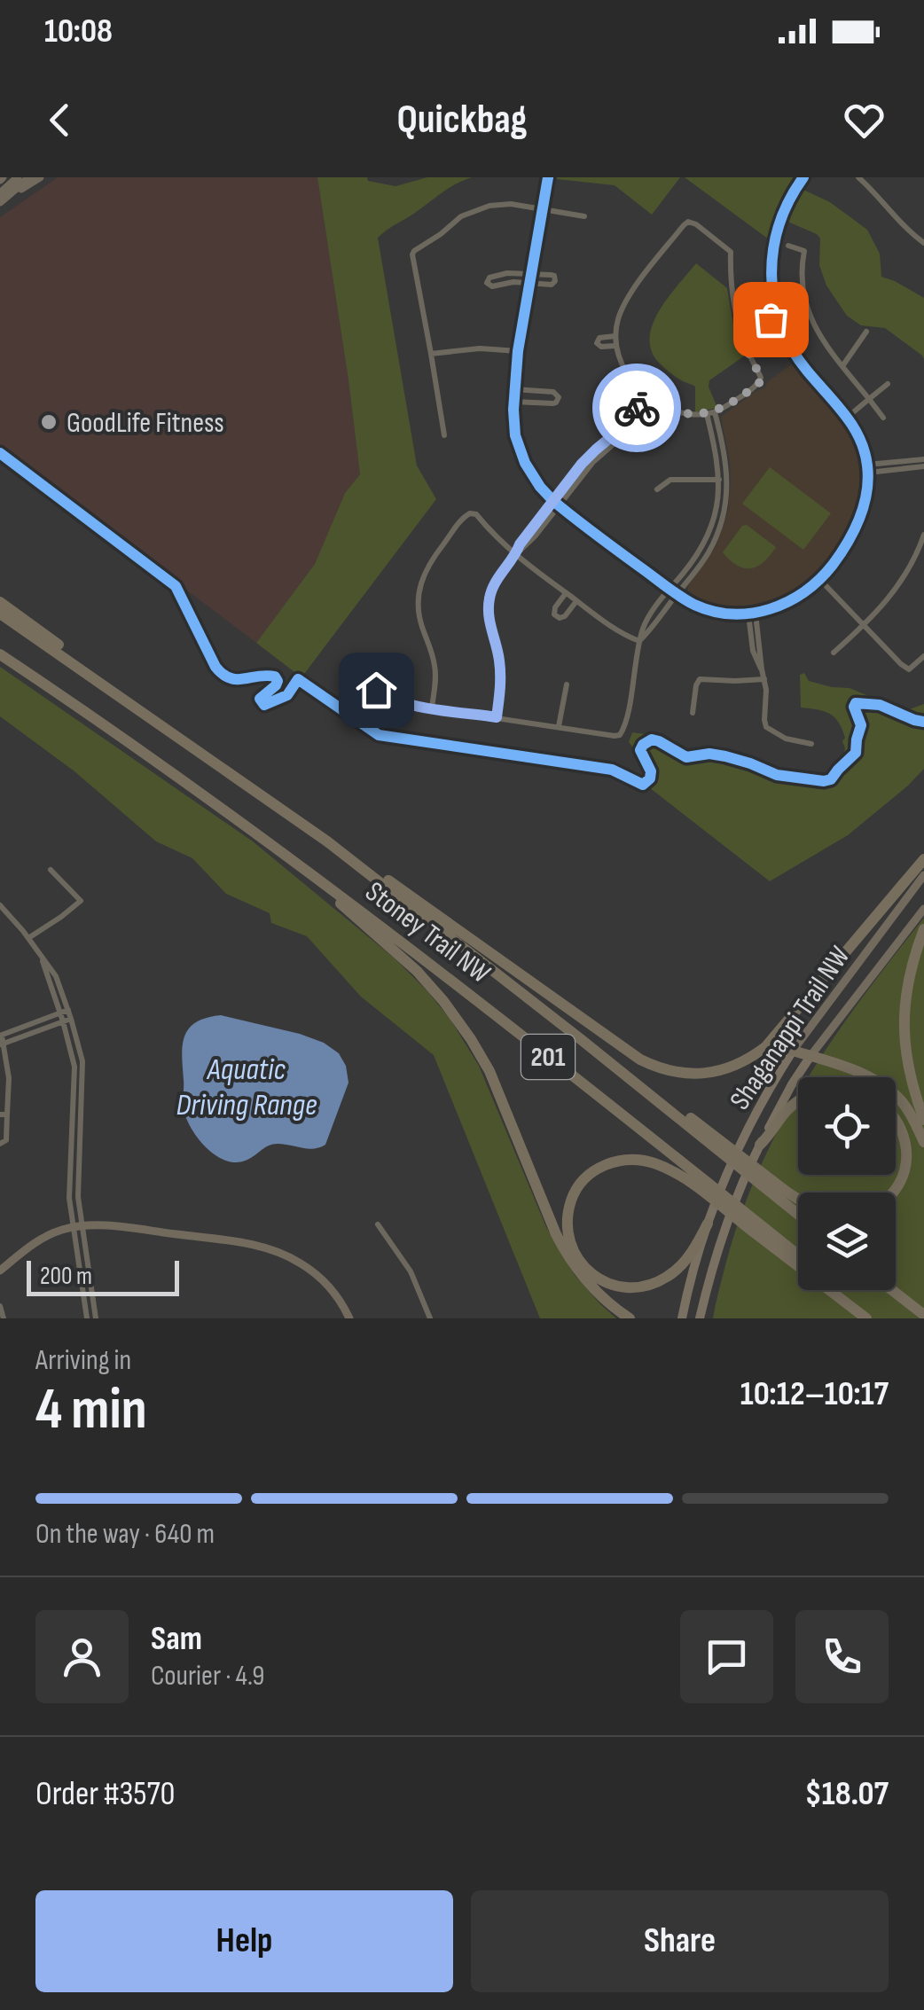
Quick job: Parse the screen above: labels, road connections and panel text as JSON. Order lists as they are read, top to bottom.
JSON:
{
  "streets": {
    "highway": ["Stoney Trail NW", "201"],
    "main road": ["Shaganappi Trail NW"]
  },
  "water": ["Aquatic Driving Range"],
  "places": ["GoodLife Fitness"],
  "scale_bar": "200 m",
  "page": {
    "status": "10:08",
    "header": "Quickbag",
    "scale": "200 m",
    "heading": ["4 min", "Arriving in", "10:12–10:17"],
    "panel": [
      "Sam",
      "Courier · 4.9",
      "Order #3570",
      "$18.07"
    ],
    "bar": "On the way · 640 m",
    "buttons": ["Help", "Share"]
  }
}
